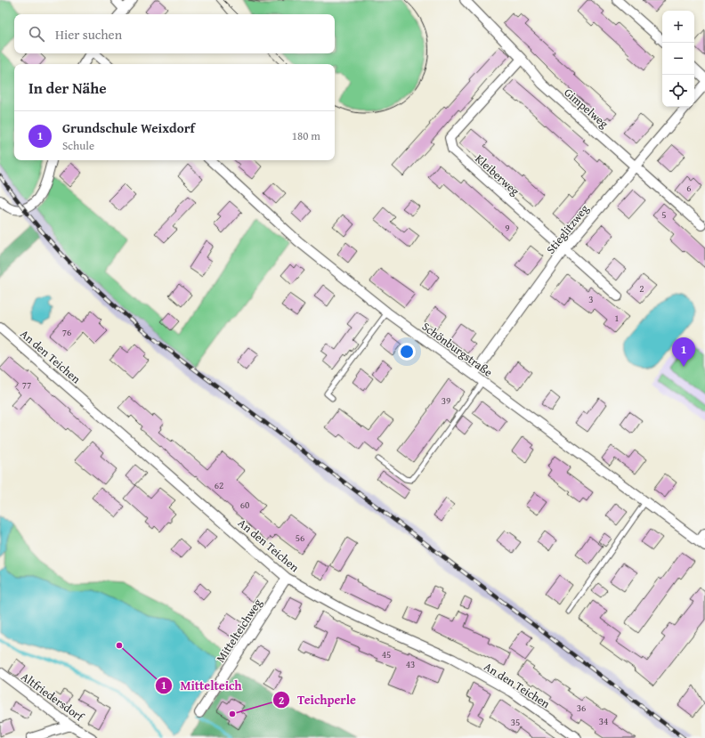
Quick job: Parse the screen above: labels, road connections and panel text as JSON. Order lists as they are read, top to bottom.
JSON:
{
  "streets": {
    "street": [
      "Gimpelweg",
      "Kleiberweg",
      "Stieglitzweg",
      "Schönburgstraße",
      "An den Teichen",
      "Mittelteichweg",
      "Altfriedersdorf"
    ]
  },
  "crossings": [
    ["Gimpelweg", "Kleiberweg"],
    ["Gimpelweg", "Stieglitzweg"],
    ["Kleiberweg", "Stieglitzweg"],
    ["Stieglitzweg", "Schönburgstraße"],
    ["An den Teichen", "Mittelteichweg"]
  ],
  "places": ["Mittelteich", "Teichperle"],
  "house_numbers": [
    "6",
    "5",
    "9",
    "2",
    "3",
    "1",
    "76",
    "77",
    "39",
    "62",
    "60",
    "56",
    "45",
    "43",
    "36",
    "34",
    "35"
  ],
  "page": {
    "map_buttons": ["+", "−"],
    "search": "Hier suchen",
    "heading": "In der Nähe",
    "list": [
      {
        "mark": "1",
        "name": "Grundschule Weixdorf",
        "note": "Schule",
        "value": "180 m"
      }
    ],
    "pins": "1"
  }
}
